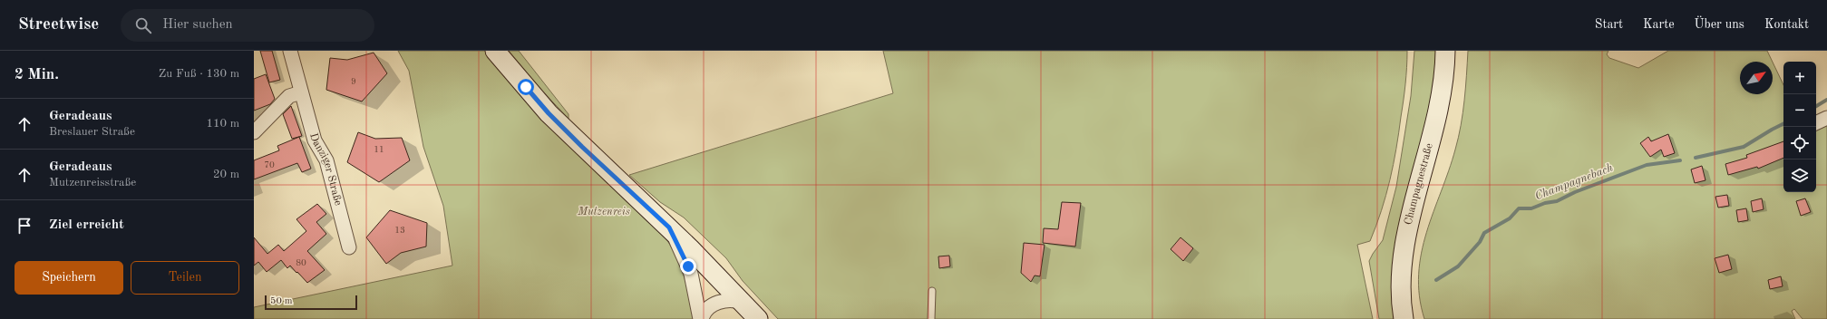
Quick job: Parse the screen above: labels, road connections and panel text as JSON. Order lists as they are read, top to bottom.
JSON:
{
  "streets": {
    "main road": ["Champagnestraße"],
    "street": ["Danziger Straße"]
  },
  "water": ["Champagnebach"],
  "parks": ["Mutzenreis"],
  "house_numbers": [
    "9",
    "11",
    "70",
    "13",
    "80"
  ],
  "scale_bar": "50 m",
  "north": "top right",
  "page": {
    "header": "Streetwise",
    "search": "Hier suchen",
    "nav": [
      "Start",
      "Karte",
      "Über uns",
      "Kontakt"
    ],
    "heading": ["2 Min.", "Zu Fuß · 130 m"],
    "map_buttons": ["+", "−"],
    "list": [
      ["Geradeaus", "Breslauer Straße", "110 m"],
      ["Geradeaus", "Mutzenreisstraße", "20 m"],
      "Ziel erreicht"
    ],
    "buttons": ["Speichern", "Teilen"],
    "scale": "50 m"
  }
}
